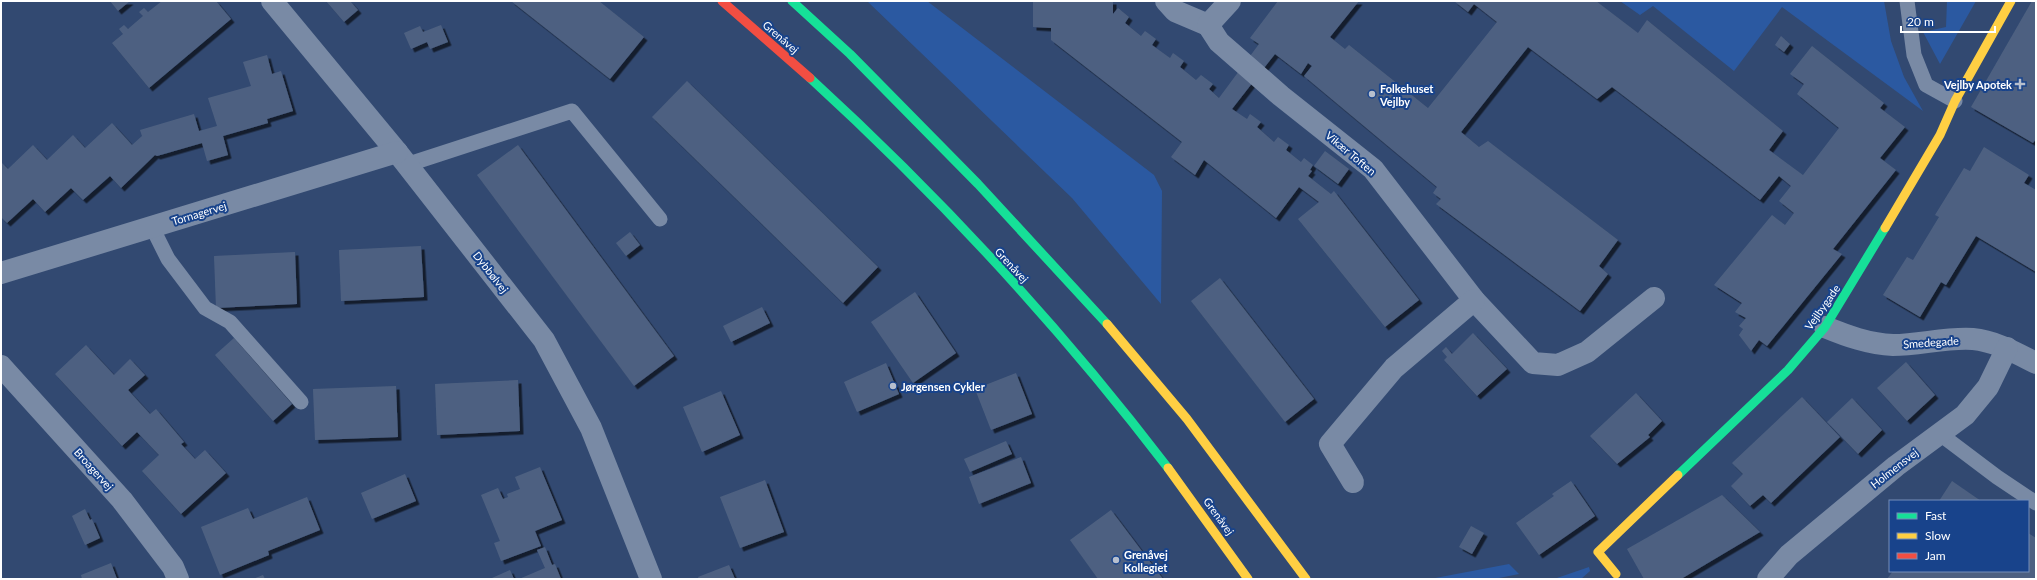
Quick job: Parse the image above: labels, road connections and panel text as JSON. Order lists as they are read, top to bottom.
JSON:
{
  "streets": {
    "main road": ["Grenåvej", "Vejlbygade"],
    "street": [
      "Vikær Toften",
      "Tornagervej",
      "Dybbølvej",
      "Smedegade",
      "Holmensvej",
      "Broagervej"
    ]
  },
  "crossings": [
    ["Tornagervej", "Dybbølvej"],
    ["Vejlbygade", "Smedegade"],
    ["Smedegade", "Holmensvej"]
  ],
  "places": {
    "health": ["Vejlby Apotek"],
    "other": ["Folkehuset Vejlby", "Jørgensen Cykler", "Grenåvej Kollegiet"]
  },
  "legend": ["Fast", "Slow", "Jam"],
  "scale_bar": "20 m"
}
